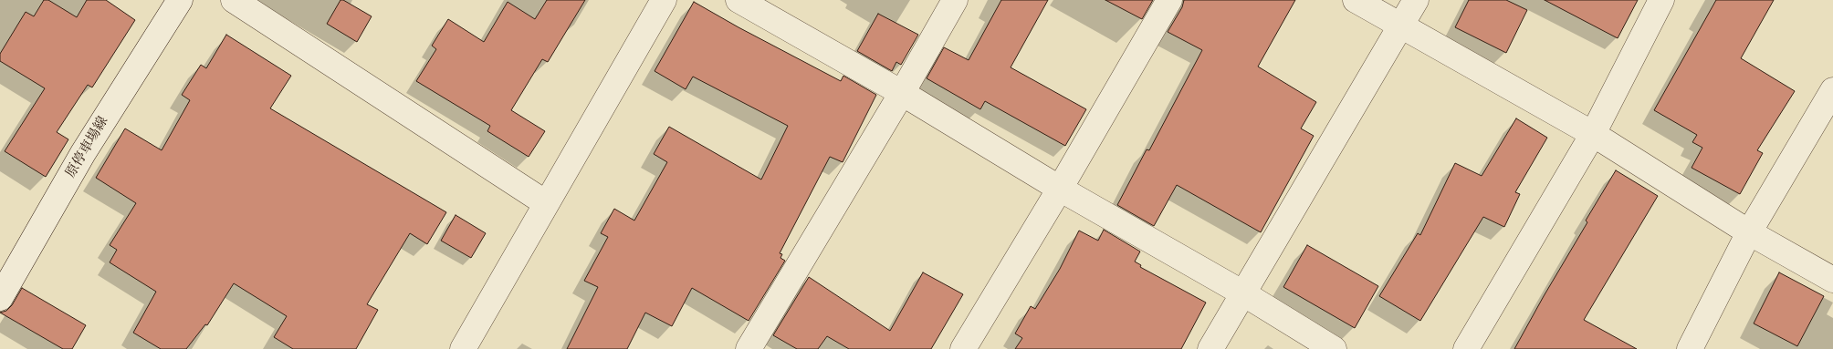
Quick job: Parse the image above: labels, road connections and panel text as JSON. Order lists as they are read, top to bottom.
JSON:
{
  "streets": {
    "street": ["原停車場線"]
  }
}
